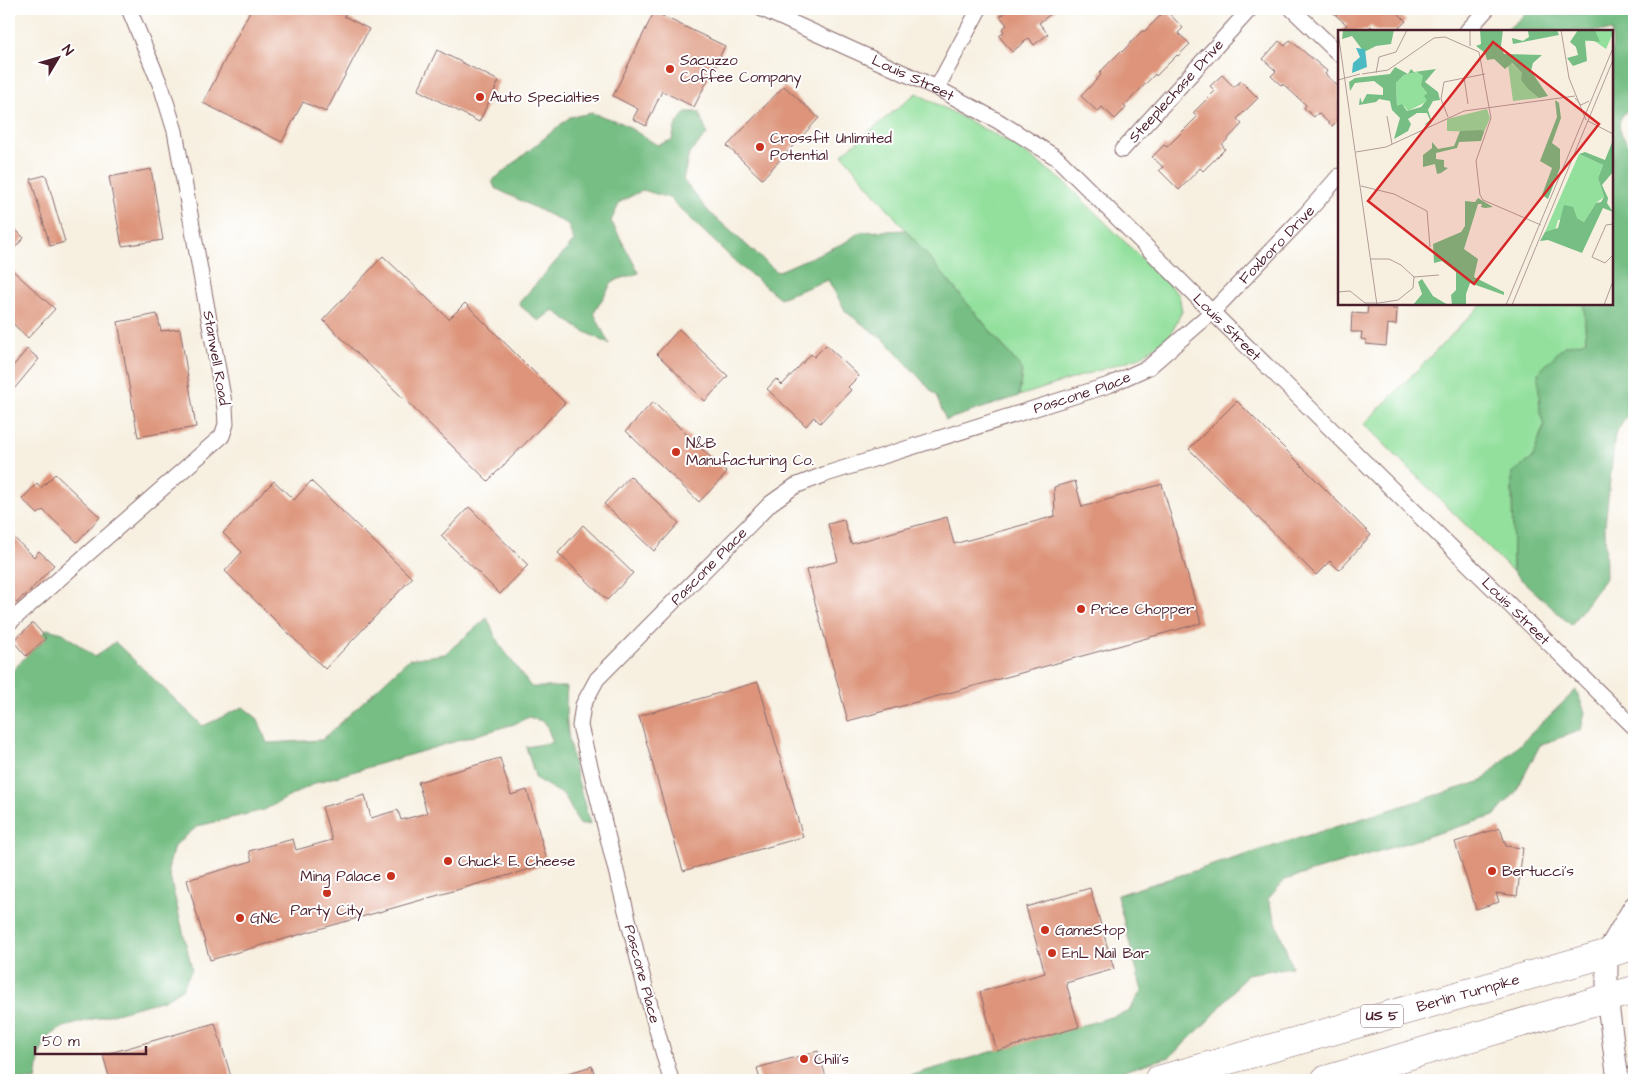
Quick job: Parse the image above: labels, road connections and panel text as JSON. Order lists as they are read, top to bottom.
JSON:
{
  "streets": {
    "highway": ["Berlin Turnpike", "US 5"],
    "street": [
      "Louis Street",
      "Steeplechase Drive",
      "Foxboro Drive",
      "Stanwell Road",
      "Pascone Place"
    ]
  },
  "crossings": [
    ["Louis Street", "Foxboro Drive"],
    ["Louis Street", "Pascone Place"],
    ["Foxboro Drive", "Pascone Place"]
  ],
  "places": [
    "Sacuzzo Coffee Company",
    "Auto Specialties",
    "Crossfit Unlimited Potential",
    "N&B Manufacturing Co.",
    "Price Chopper",
    "Chuck E. Cheese",
    "Bertucci's",
    "Ming Palace",
    "Party City",
    "GNC",
    "GameStop",
    "EnL Nail Bar",
    "Chili's"
  ],
  "scale_bar": "50 m",
  "north": "top right"
}
